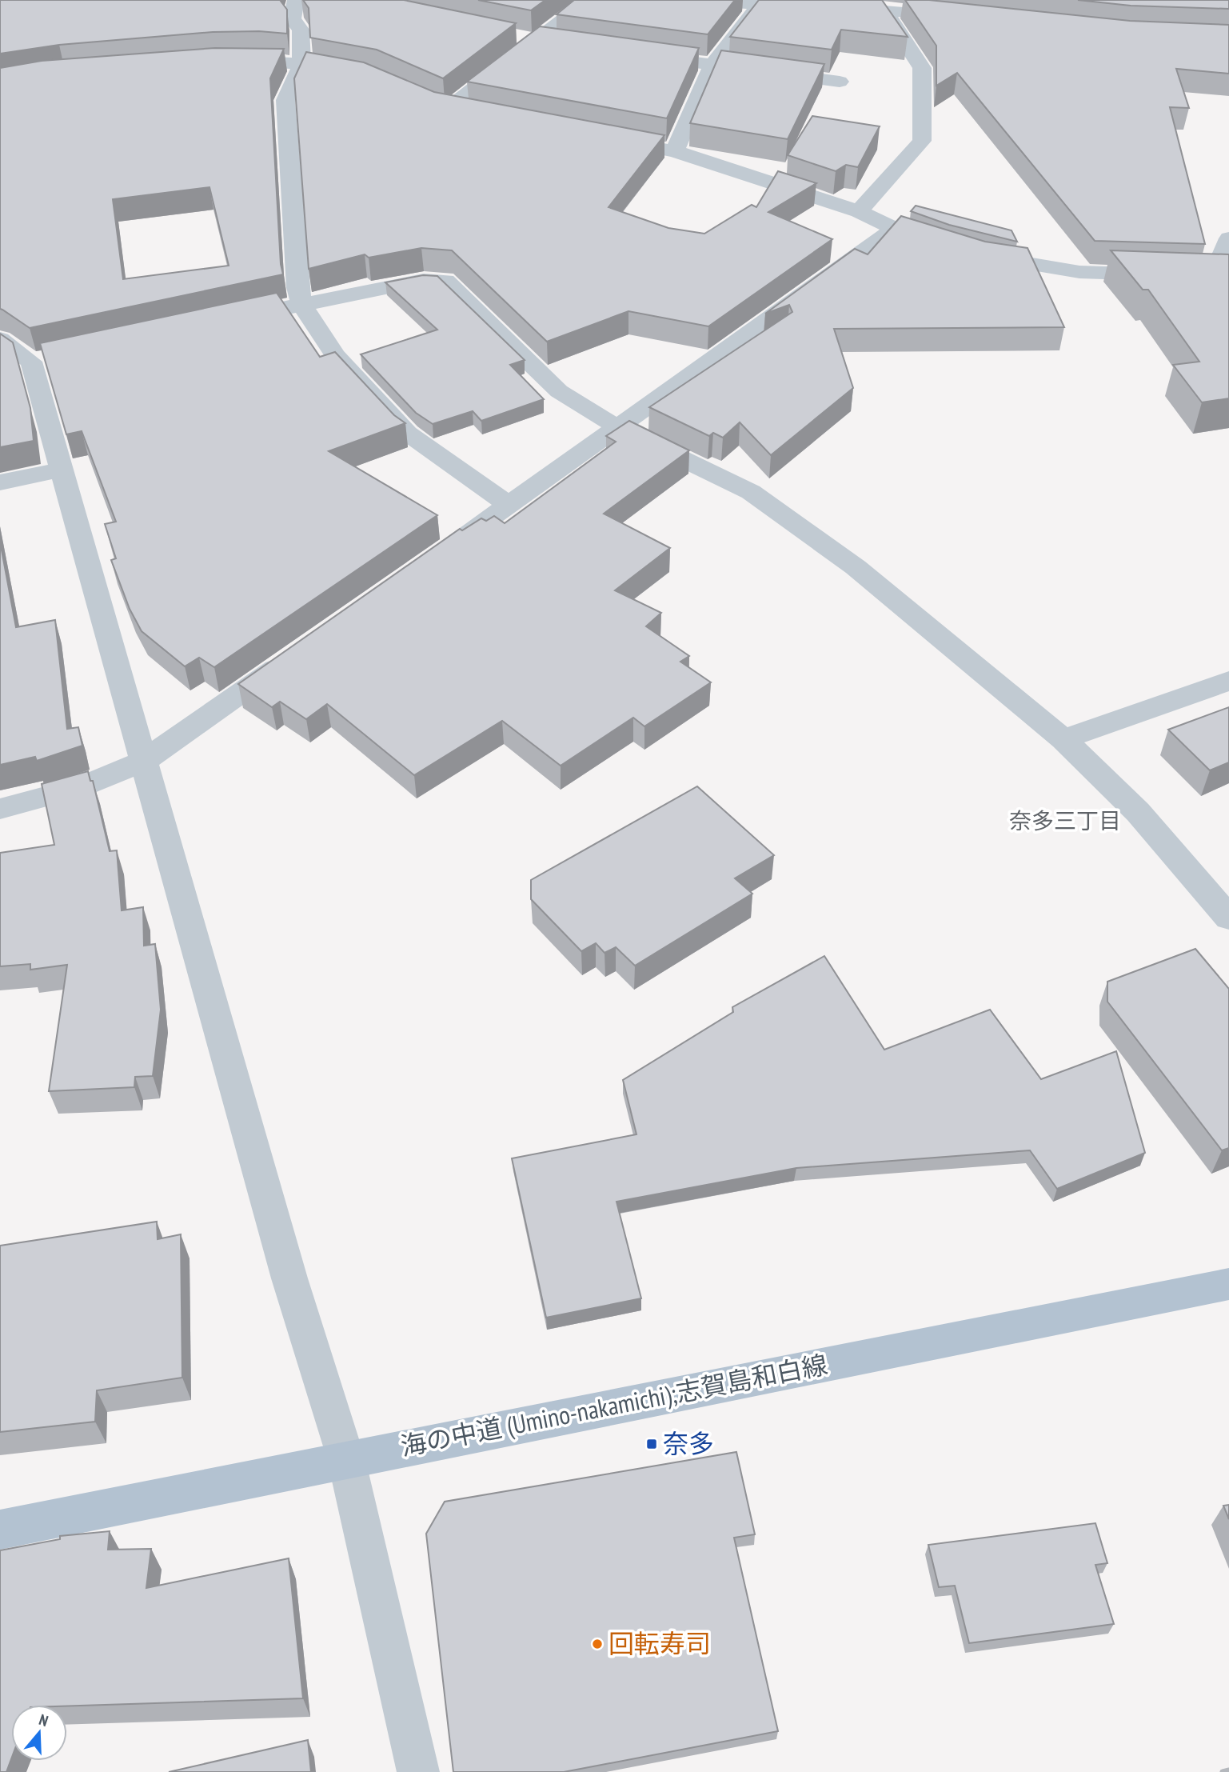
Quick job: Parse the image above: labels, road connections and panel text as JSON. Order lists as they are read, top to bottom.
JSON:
{
  "streets": {
    "main road": ["海の中道 (Umino-nakamichi);志賀島和白線"]
  },
  "districts": ["奈多三丁目"],
  "places": {
    "transit": ["奈多"],
    "other": ["回転寿司"]
  },
  "north": "top"
}
